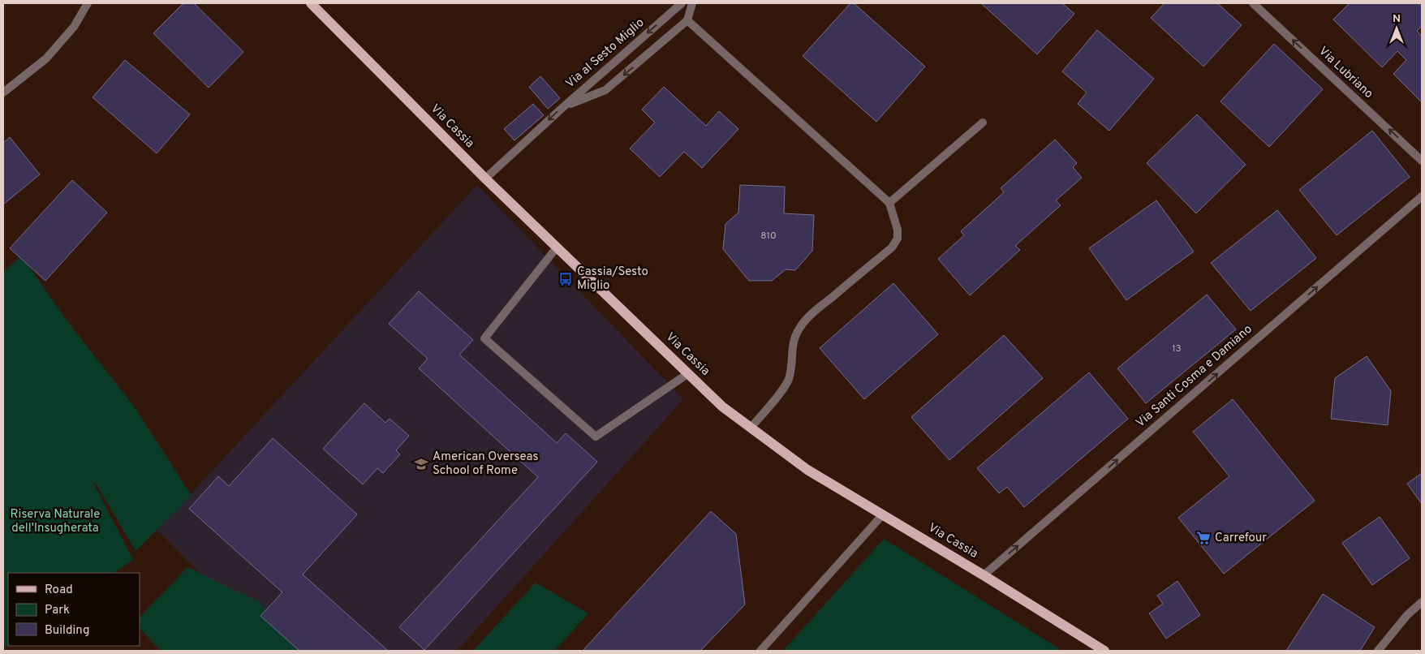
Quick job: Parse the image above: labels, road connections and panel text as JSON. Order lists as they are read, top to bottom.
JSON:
{
  "streets": {
    "main road": ["Via Cassia"],
    "street": ["Via al Sesto Miglio", "Via Lubriano", "Via Santi Cosma e Damiano"]
  },
  "crossings": [
    ["Via al Sesto Miglio", "Via Cassia"],
    ["Via Cassia", "Via Santi Cosma e Damiano"]
  ],
  "one_way": ["Via al Sesto Miglio", "Via Lubriano", "Via Santi Cosma e Damiano"],
  "parks": ["Riserva Naturale dell'Insugherata"],
  "places": {
    "bus stop": ["Cassia/Sesto Miglio"],
    "school or university": ["American Overseas School of Rome"],
    "supermarket": ["Carrefour"]
  },
  "house_numbers": ["810", "13"],
  "legend": ["Road", "Park", "Building"],
  "north": "top"
}
